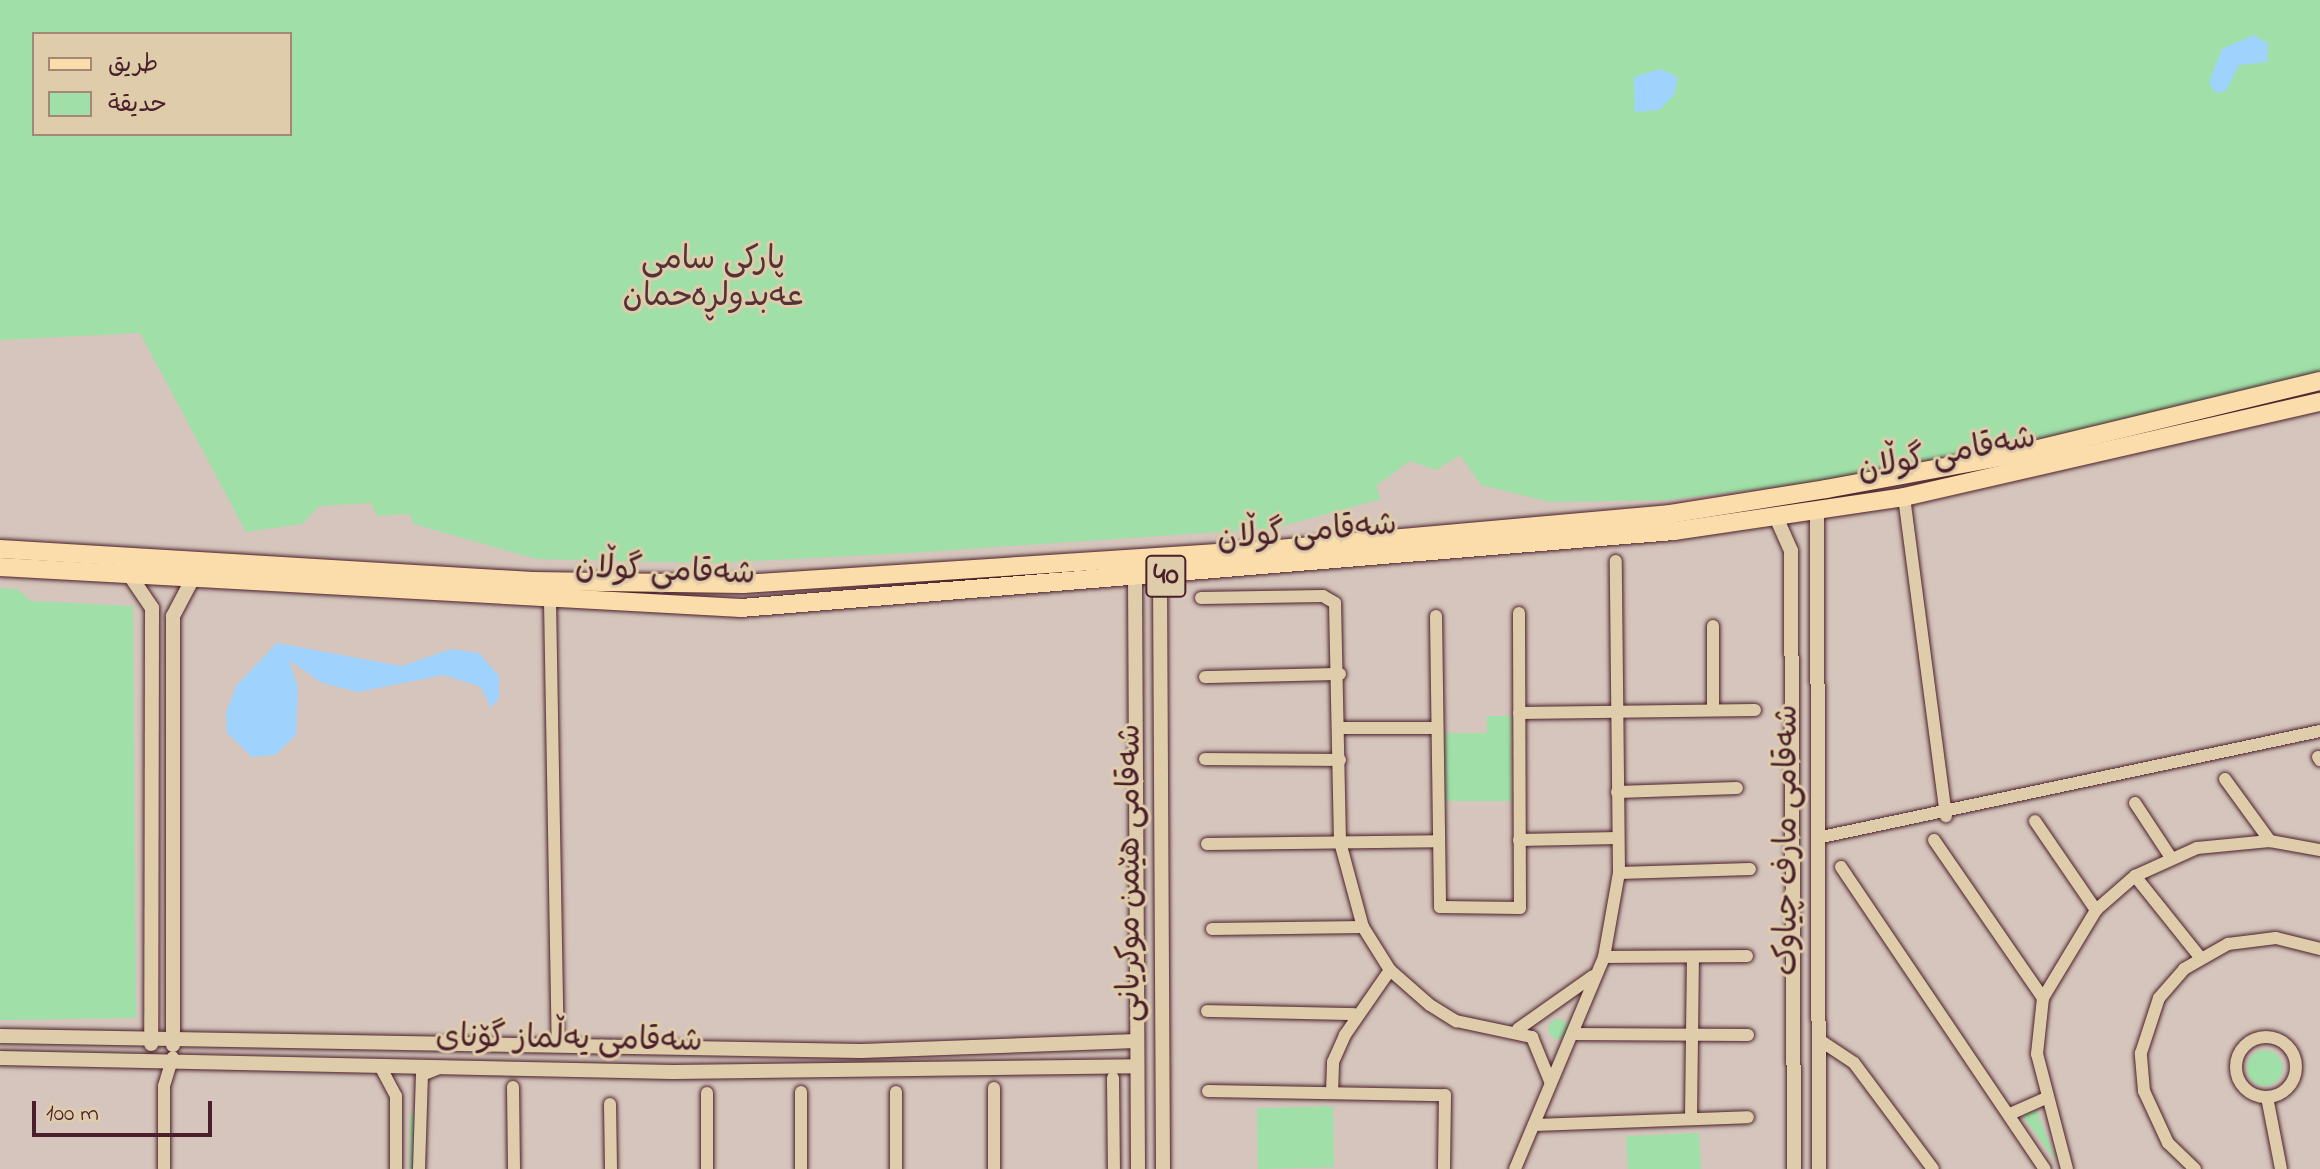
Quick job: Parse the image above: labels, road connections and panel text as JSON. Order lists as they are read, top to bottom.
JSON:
{
  "streets": {
    "main road": ["شەقامی گوڵان", "40"],
    "street": ["شەقامی مارف چیاوک", "شەقامی هێمن موکریانی", "شەقامی یەڵماز گۆنای"]
  },
  "crossings": [
    ["شەقامی گوڵان", "شەقامی مارف چیاوک"],
    ["شەقامی گوڵان", "شەقامی هێمن موکریانی"],
    ["شەقامی هێمن موکریانی", "شەقامی یەڵماز گۆنای"]
  ],
  "parks": ["پارکی سامی عەبدولڕەحمان"],
  "legend": ["طريق", "حديقة"],
  "scale_bar": "100 m"
}
